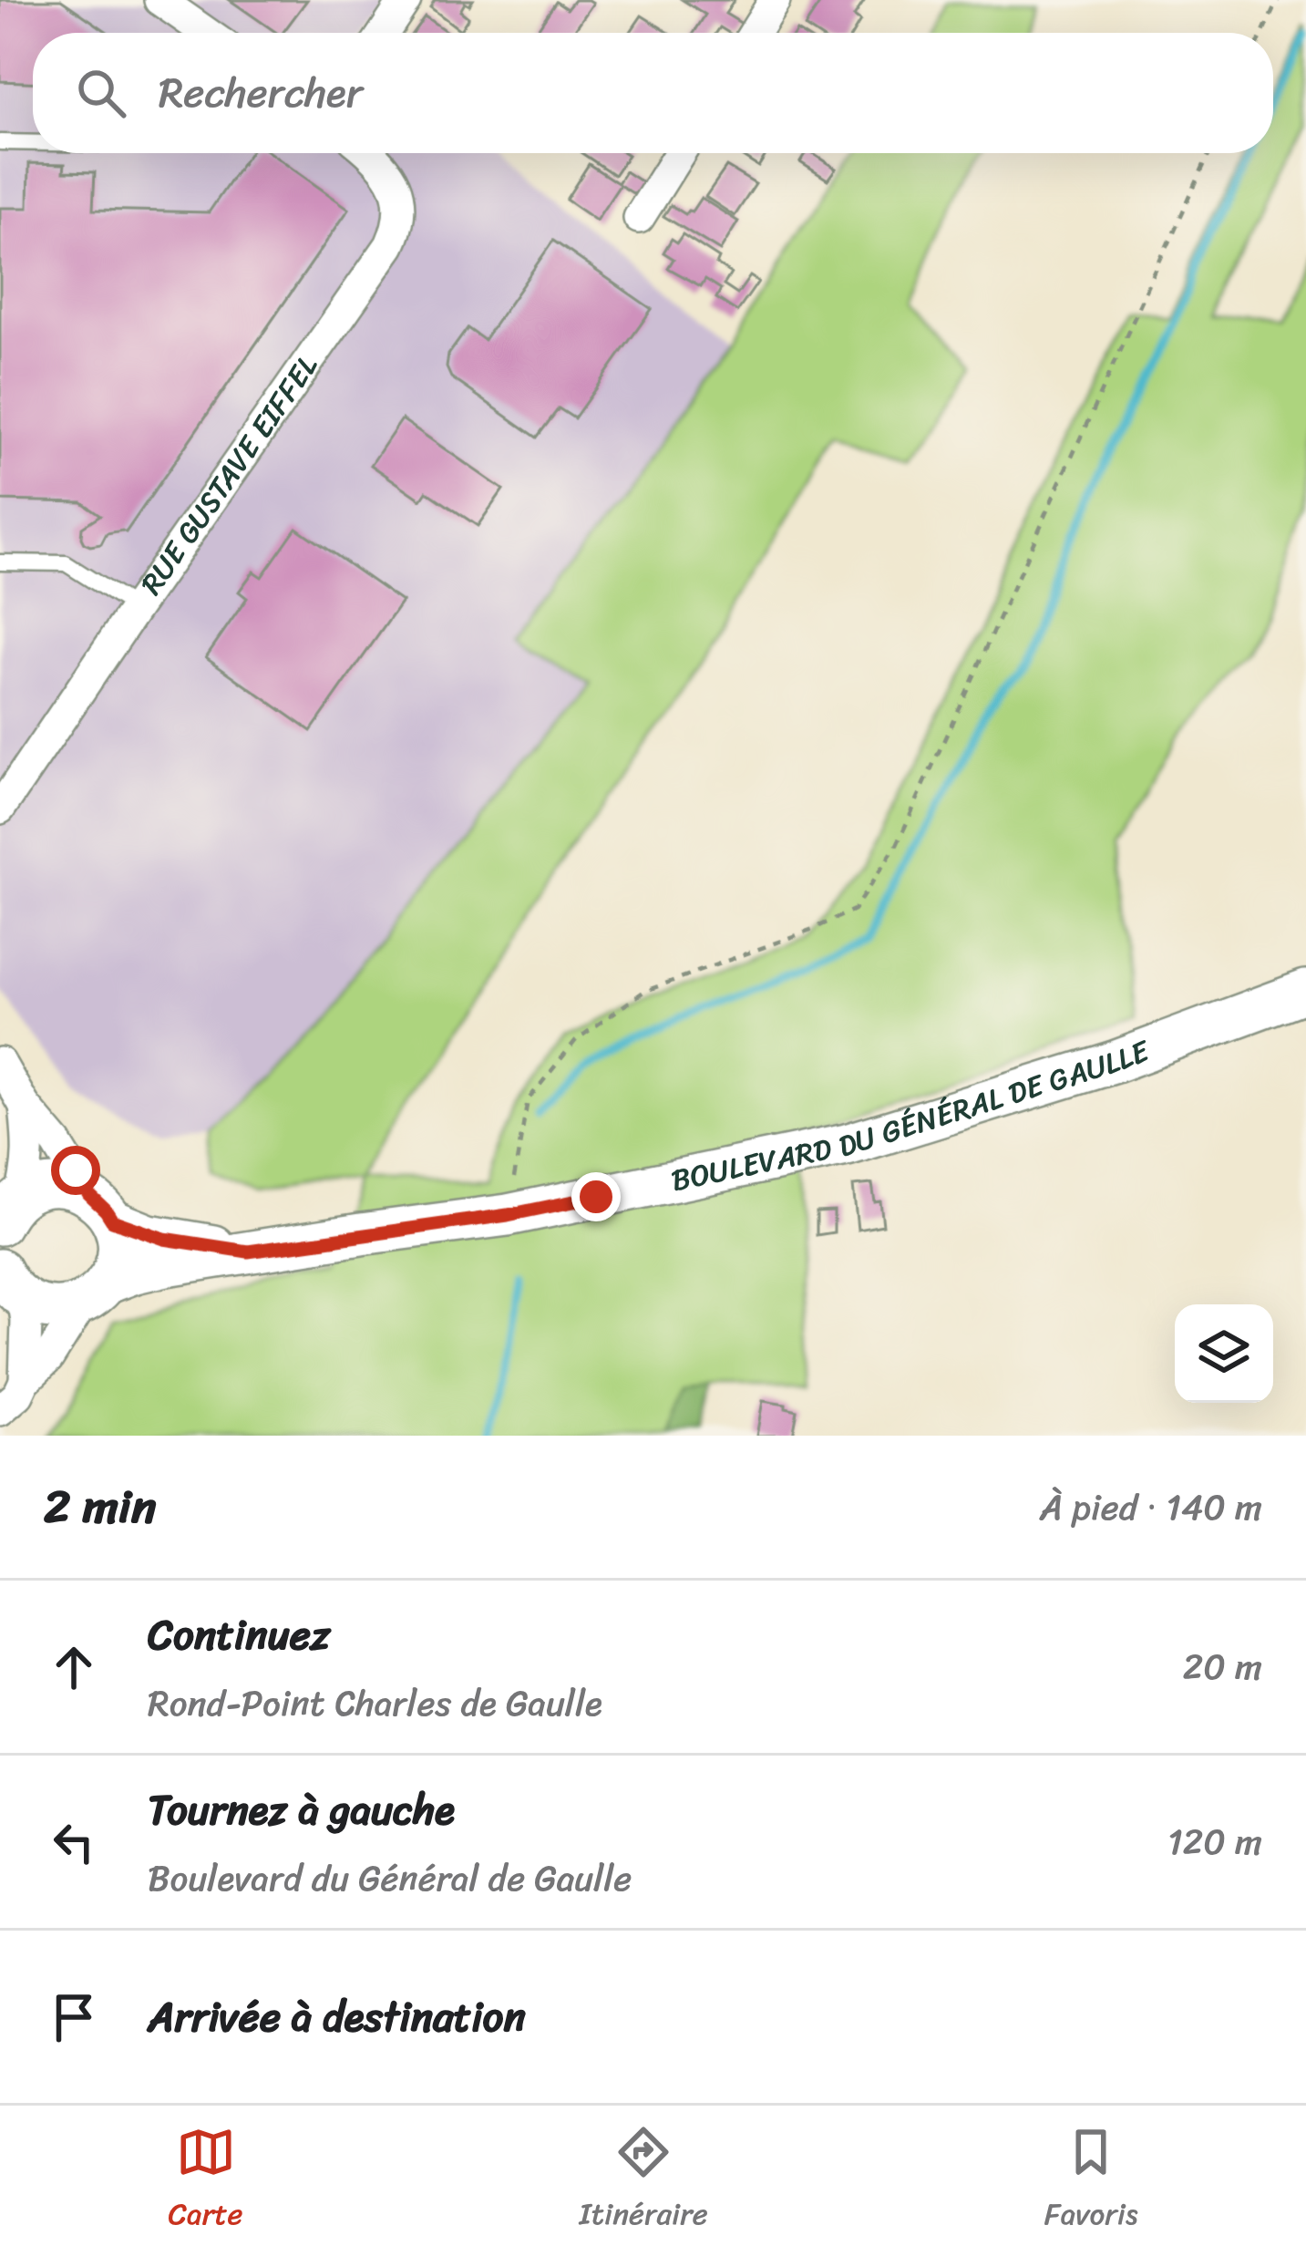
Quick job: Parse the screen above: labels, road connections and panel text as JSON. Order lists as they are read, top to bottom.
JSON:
{
  "streets": {
    "street": ["RUE GUSTAVE EIFFEL", "BOULEVARD DU GÉNÉRAL DE GAULLE"]
  },
  "page": {
    "search": "Rechercher",
    "heading": ["2 min", "À pied · 140 m"],
    "list": [
      ["Continuez", "Rond-Point Charles de Gaulle", "20 m"],
      ["Tournez à gauche", "Boulevard du Général de Gaulle", "120 m"],
      "Arrivée à destination"
    ],
    "nav": ["Carte", "Itinéraire", "Favoris"]
  }
}
